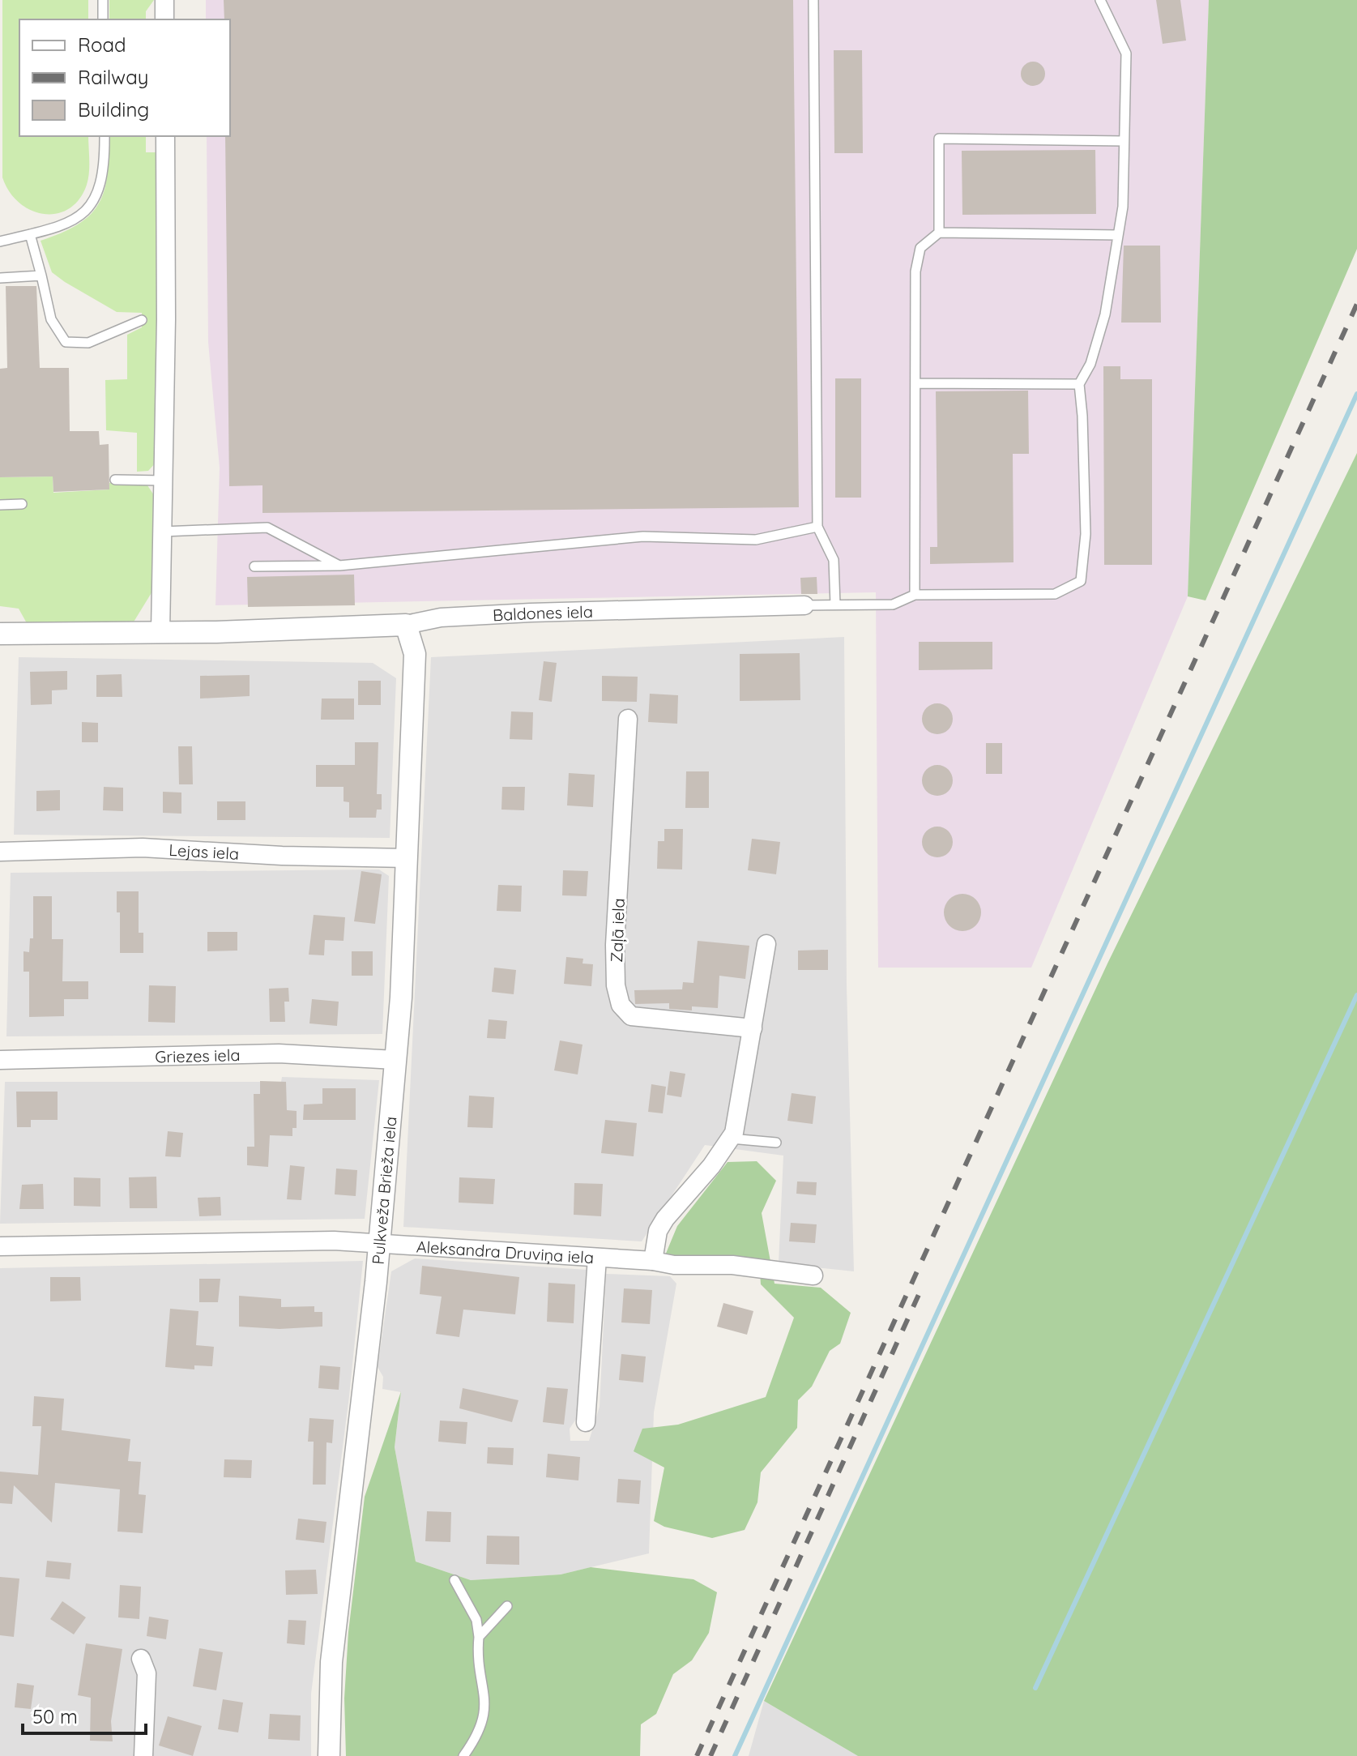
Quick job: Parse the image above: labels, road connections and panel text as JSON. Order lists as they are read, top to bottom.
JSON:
{
  "streets": {
    "street": [
      "Baldones iela",
      "Lejas iela",
      "Zaļā iela",
      "Griezes iela",
      "Pulkveža Brieža iela",
      "Aleksandra Druviņa iela"
    ]
  },
  "crossings": [
    ["Baldones iela", "Pulkveža Brieža iela"],
    ["Lejas iela", "Pulkveža Brieža iela"],
    ["Griezes iela", "Pulkveža Brieža iela"],
    ["Pulkveža Brieža iela", "Aleksandra Druviņa iela"]
  ],
  "legend": ["Road", "Railway", "Building"],
  "scale_bar": "50 m"
}
